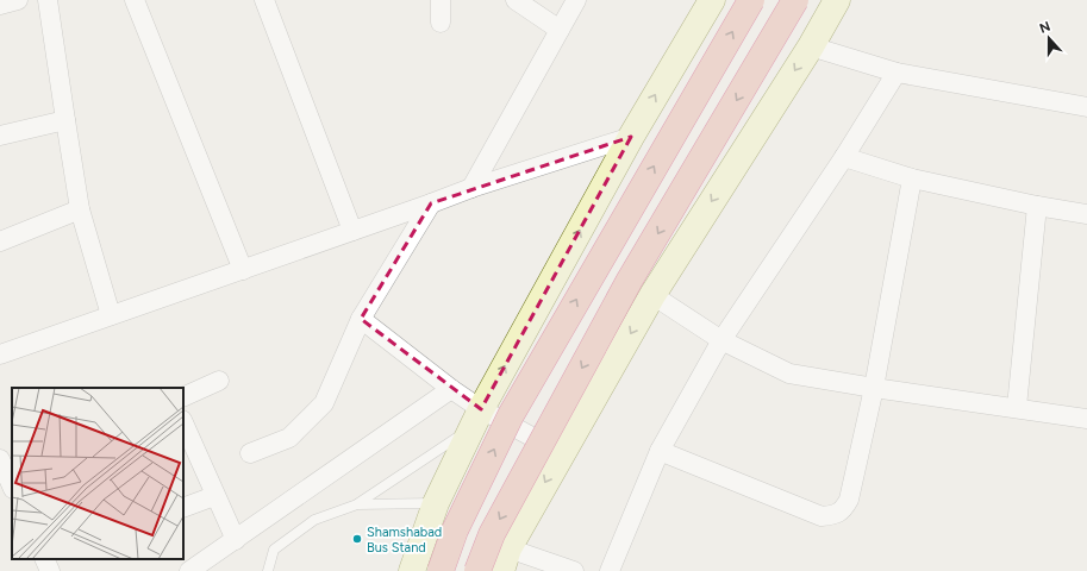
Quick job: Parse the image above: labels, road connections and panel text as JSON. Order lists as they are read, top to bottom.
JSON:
{
  "places": ["Shamshabad Bus Stand"],
  "north": "top"
}
